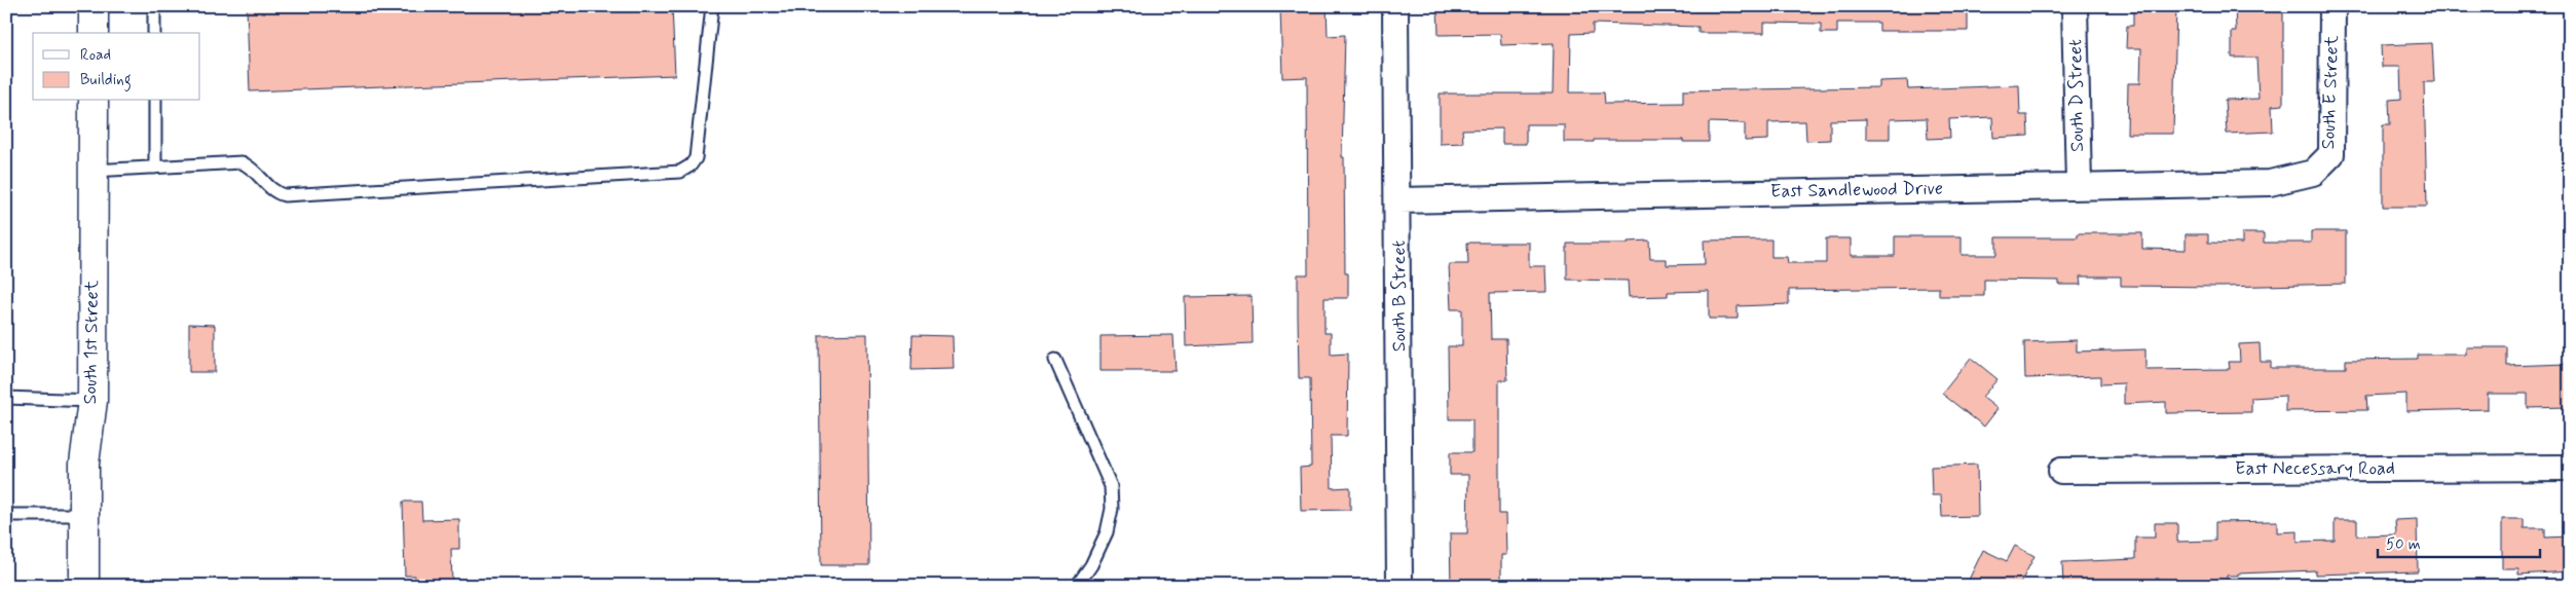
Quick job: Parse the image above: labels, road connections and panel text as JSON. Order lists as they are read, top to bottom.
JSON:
{
  "streets": {
    "main road": ["South 1st Street"],
    "street": [
      "South E Street",
      "South D Street",
      "East Sandlewood Drive",
      "South B Street",
      "East Necessary Road"
    ]
  },
  "crossings": [
    ["South E Street", "East Sandlewood Drive"],
    ["South D Street", "East Sandlewood Drive"],
    ["East Sandlewood Drive", "South B Street"]
  ],
  "legend": ["Road", "Building"],
  "scale_bar": "50 m"
}
